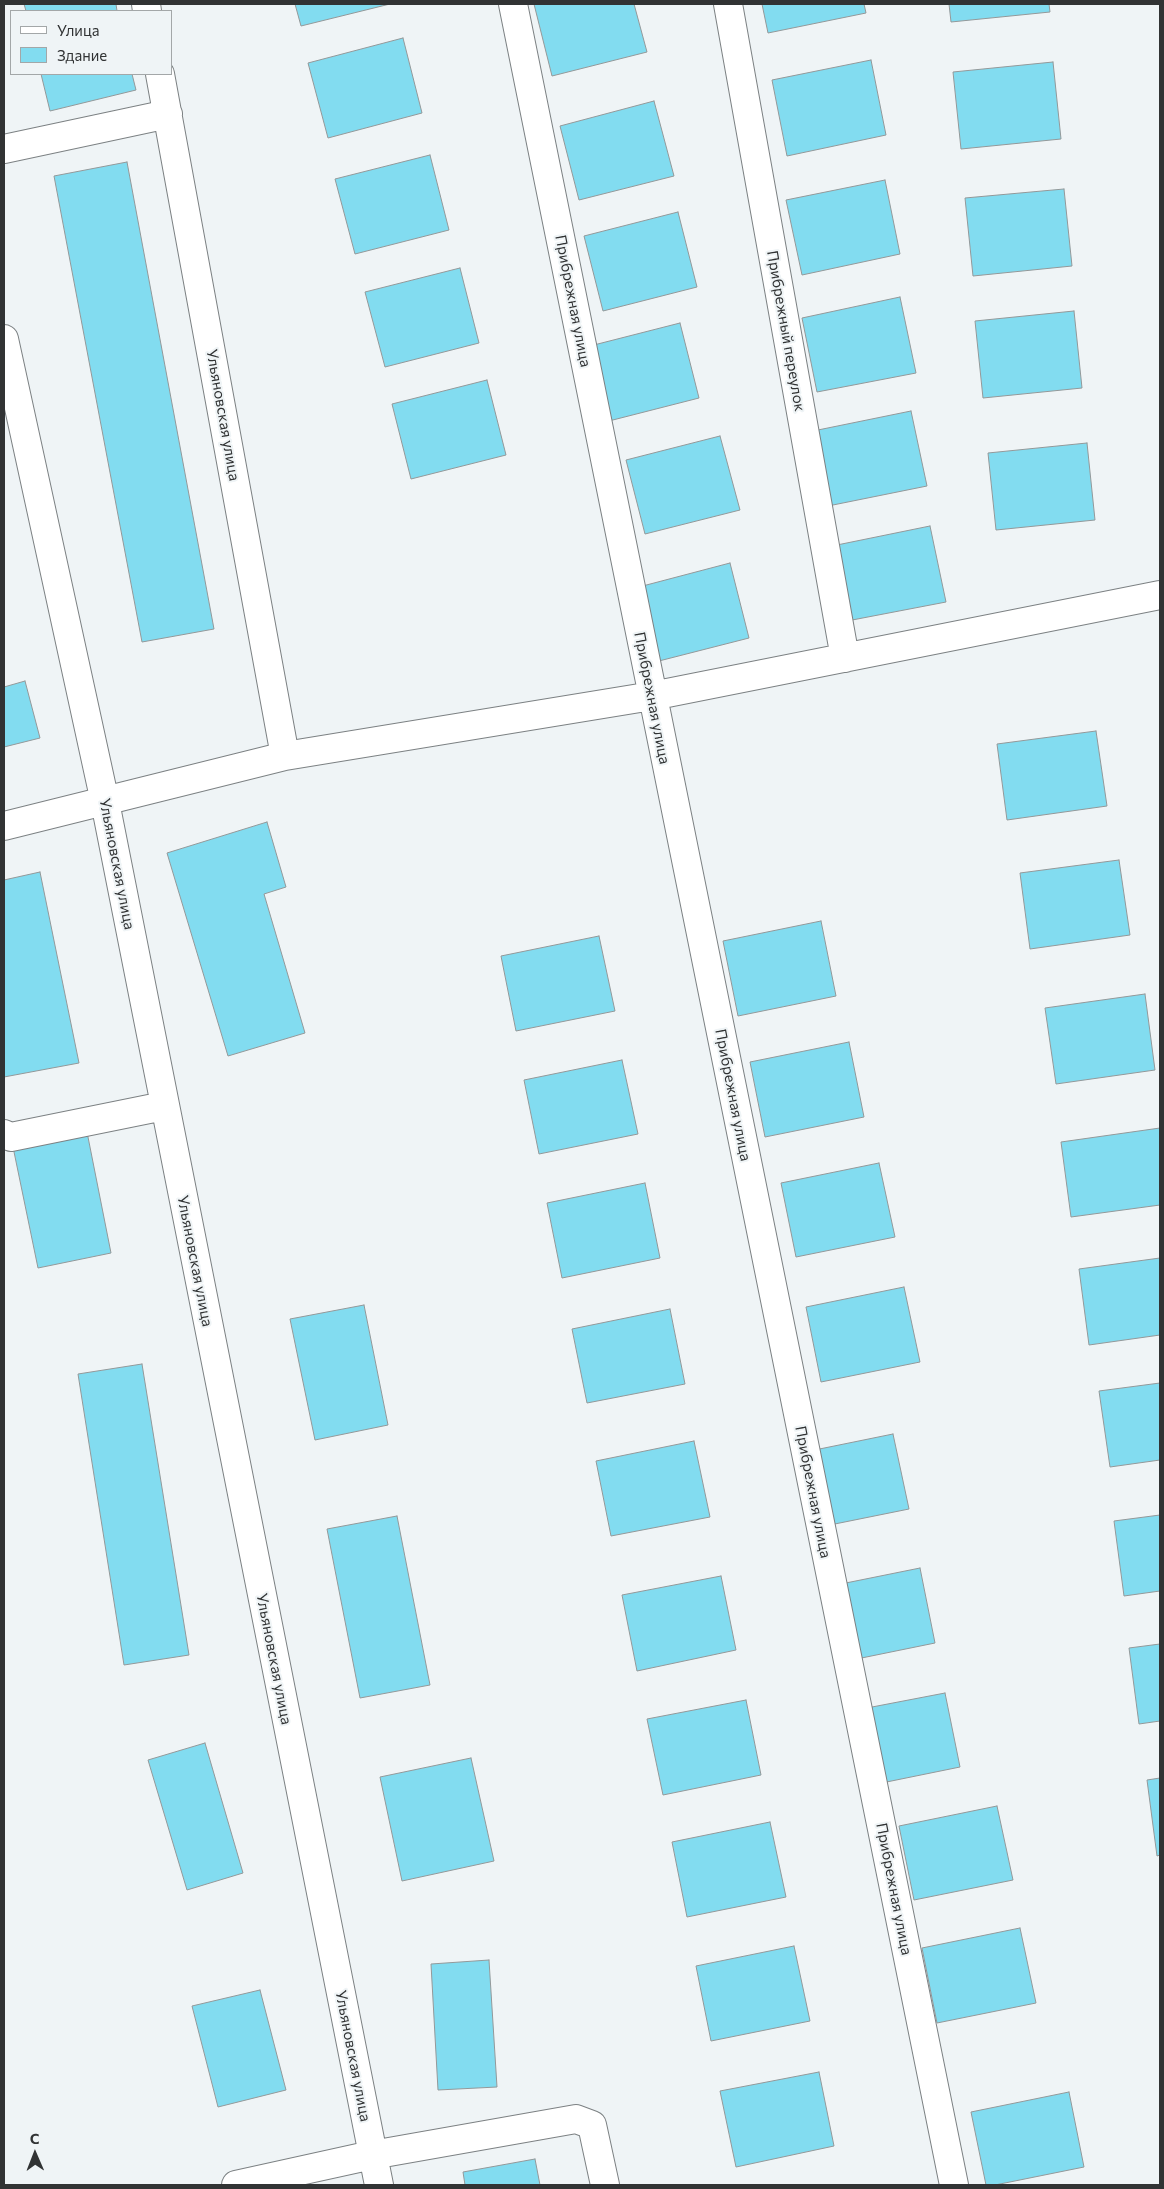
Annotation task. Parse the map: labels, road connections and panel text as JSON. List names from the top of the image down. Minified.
{"streets":{"street":["Прибрежная улица","Прибрежный переулок","Ульяновская улица"]},"legend":["Улица","Здание"],"north":"top"}
